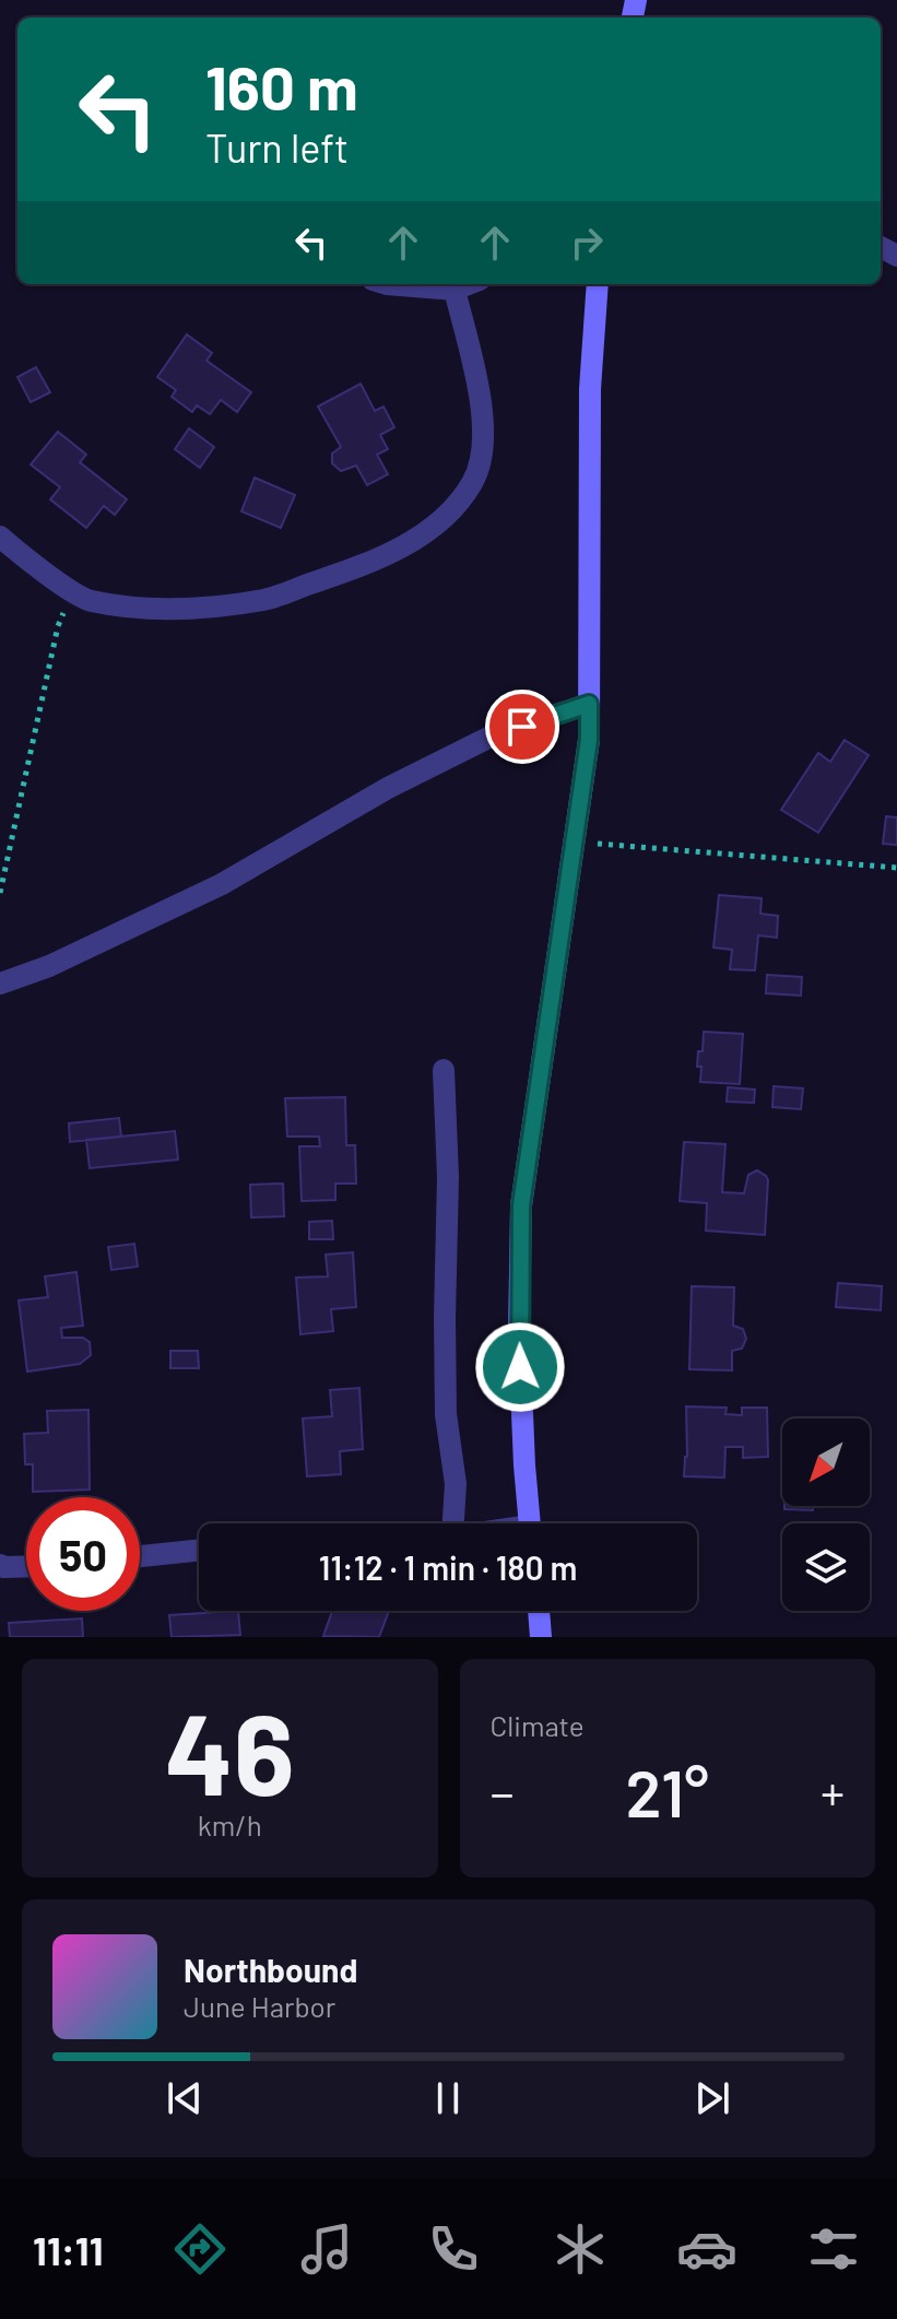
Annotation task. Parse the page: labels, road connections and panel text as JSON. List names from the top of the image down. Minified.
{"north":"bottom left","page":{"turn":["160 m","Turn left"],"limit":"50","trip":"11:12 · 1 min · 180 m","tile":[["46","km/h"],"Climate"],"heat":["−","21°","+"],"song":["Northbound","June Harbor"],"tabs":"11:11"}}
